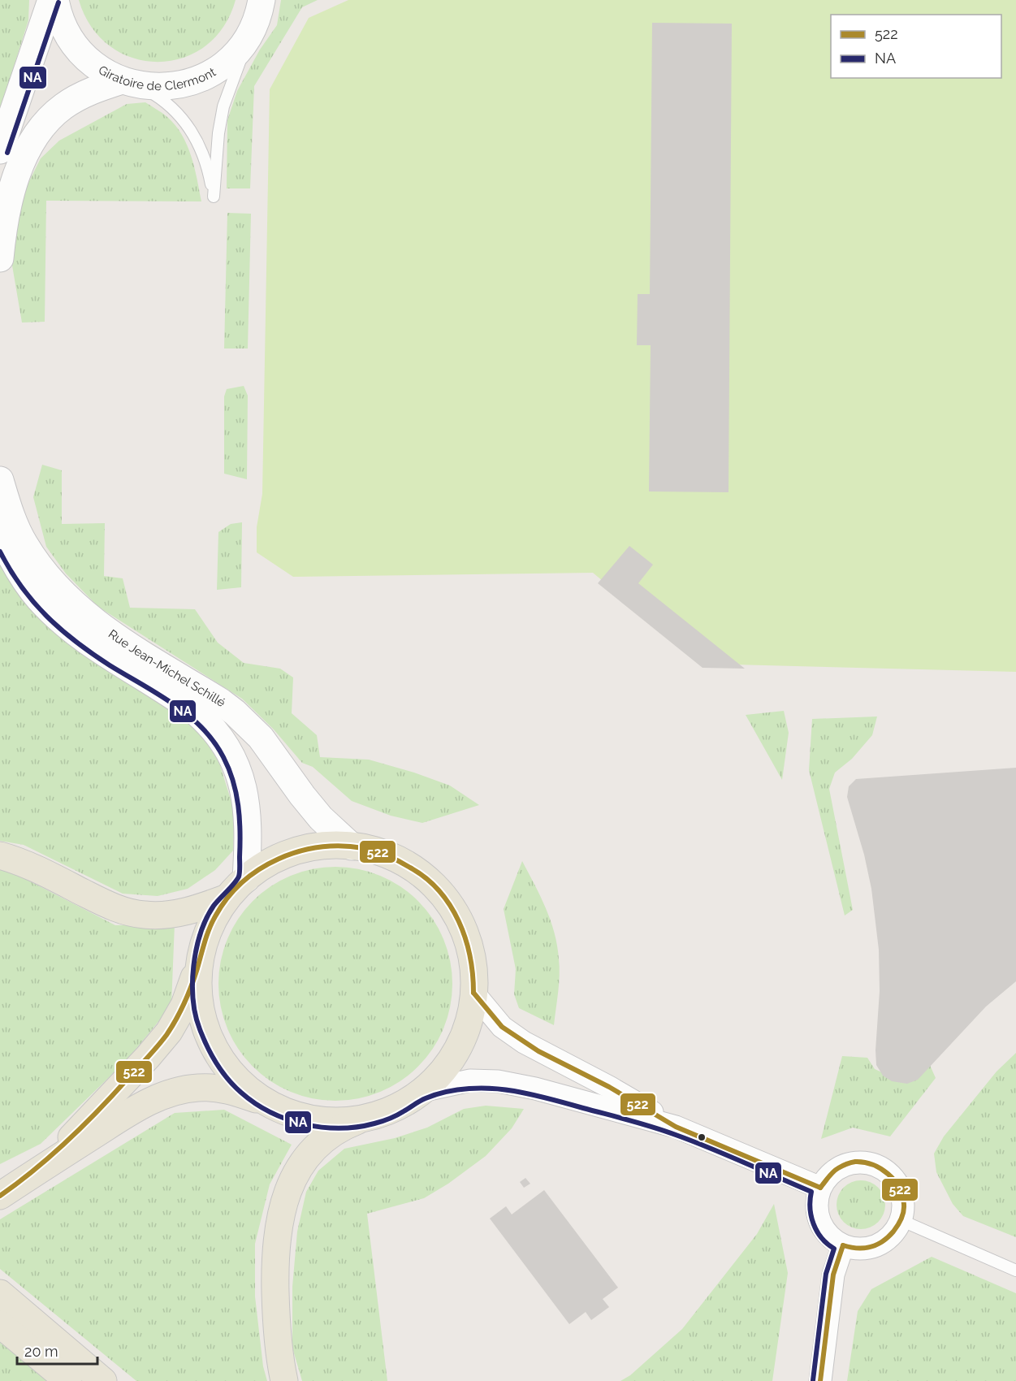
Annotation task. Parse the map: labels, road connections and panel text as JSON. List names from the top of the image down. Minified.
{"streets":{"main road":["Giratoire de Clermont","Rue Jean-Michel Schillé"]},"lines":["transit line NA","transit line 522"],"legend":["522","NA"],"scale_bar":"20 m"}
